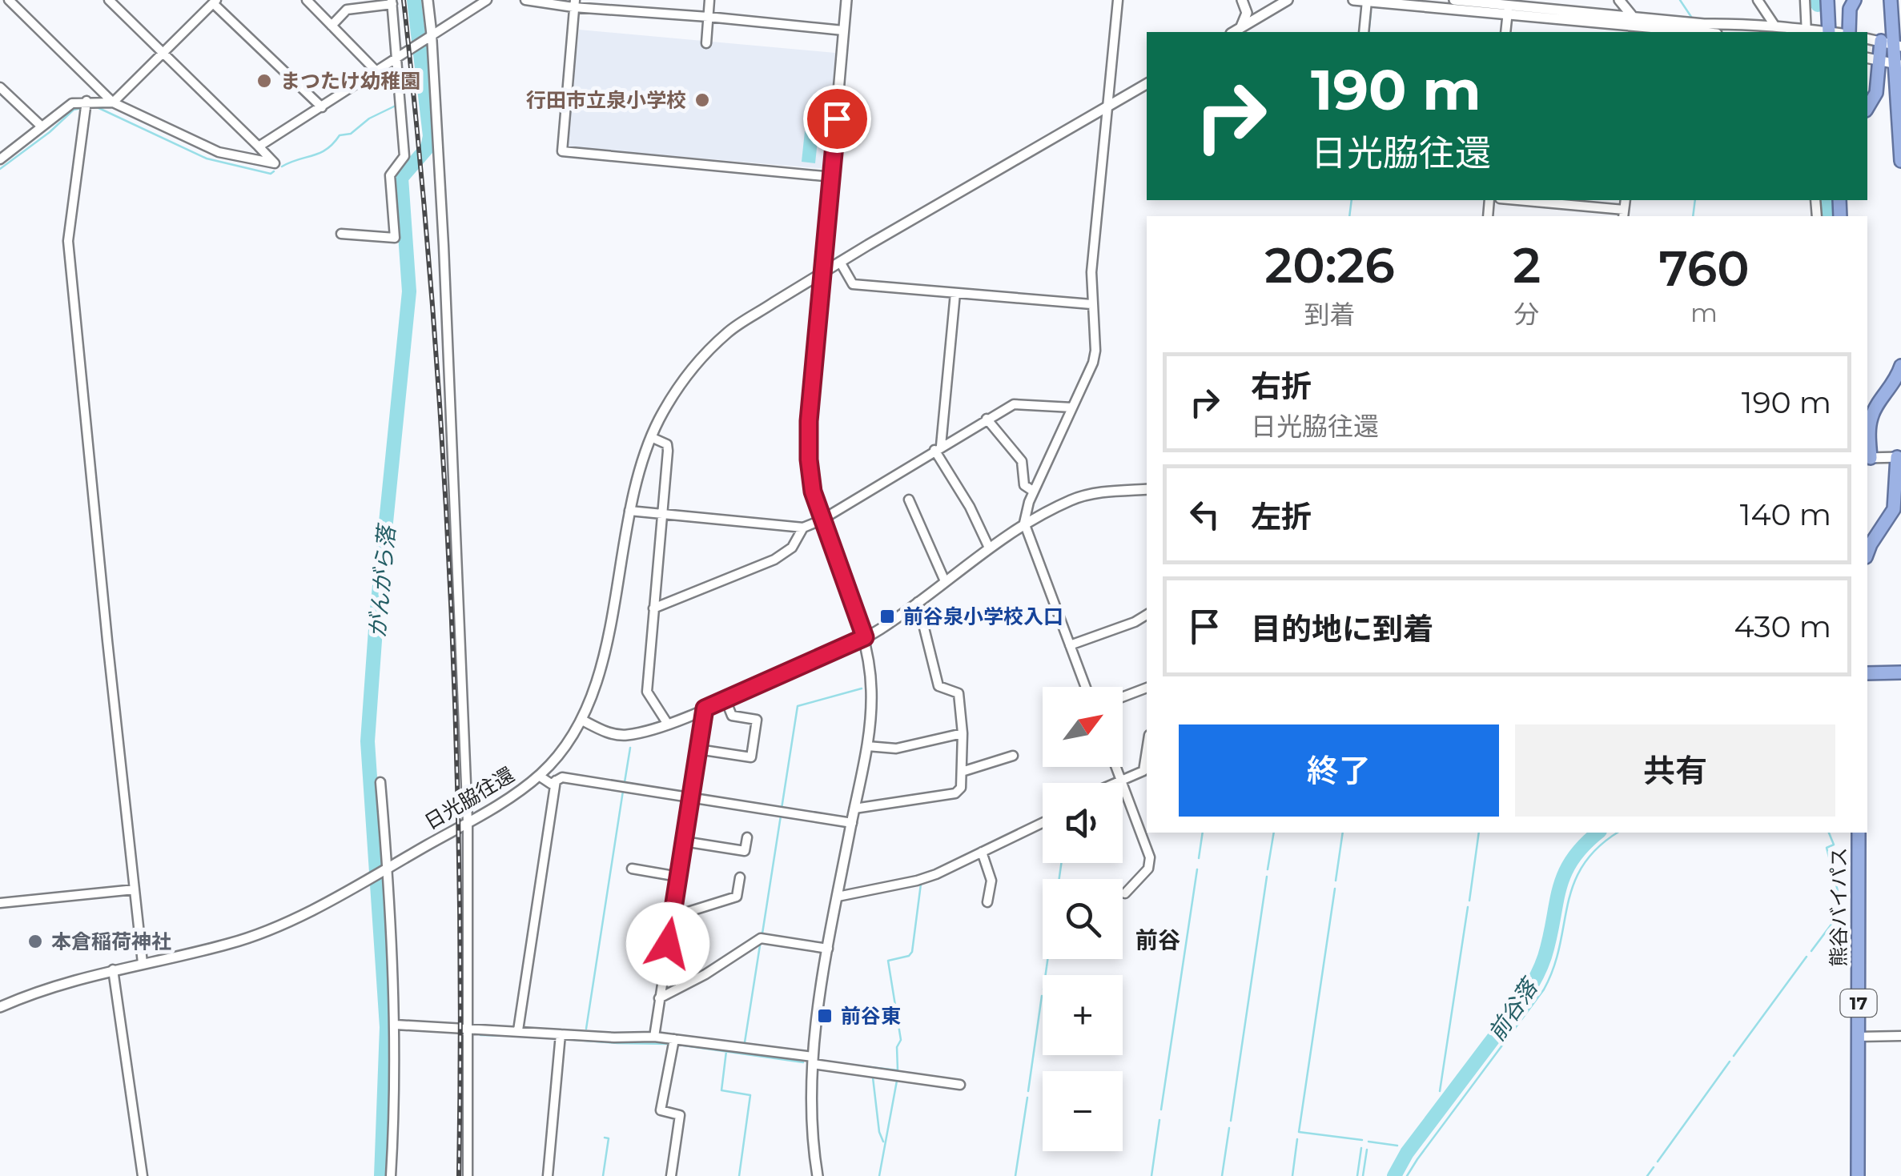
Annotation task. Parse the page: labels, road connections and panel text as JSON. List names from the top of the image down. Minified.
{"streets":{"highway":["熊谷バイパス","17"],"street":["日光脇往還"]},"districts":["前谷"],"water":["がんがら落","前谷落"],"places":{"other":["まつたけ幼稚園","行田市立泉小学校","本倉稲荷神社"],"transit":["前谷泉小学校入口","前谷東"]},"north":"top right","page":{"turn":["190 m","日光脇往還"],"eta":["20:26","到着","2","分","760","m"],"list":[{"name":"右折","note":"日光脇往還","value":"190 m"},{"name":"左折","value":"140 m"},{"name":"目的地に到着","value":"430 m"}],"map_buttons":["+","−"],"buttons":["終了","共有"]}}
